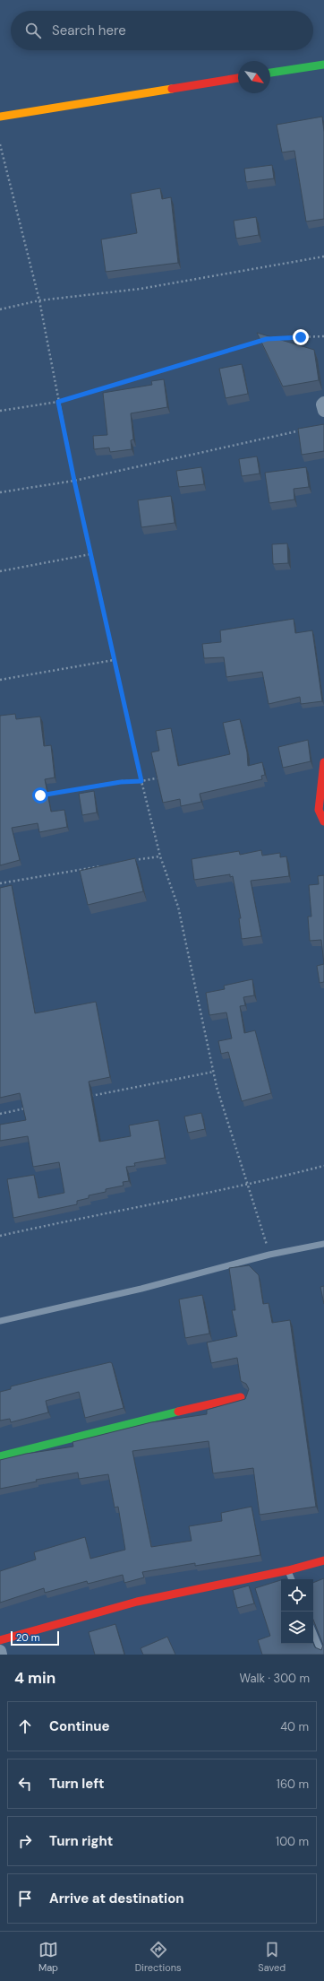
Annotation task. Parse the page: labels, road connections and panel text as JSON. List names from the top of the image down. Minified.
{"scale_bar":"20 m","north":"bottom right","page":{"search":"Search here","scale":"20 m","heading":["4 min","Walk · 300 m"],"list":[["Continue","40 m"],["Turn left","160 m"],["Turn right","100 m"],"Arrive at destination"],"nav":["Map","Directions","Saved"]}}
